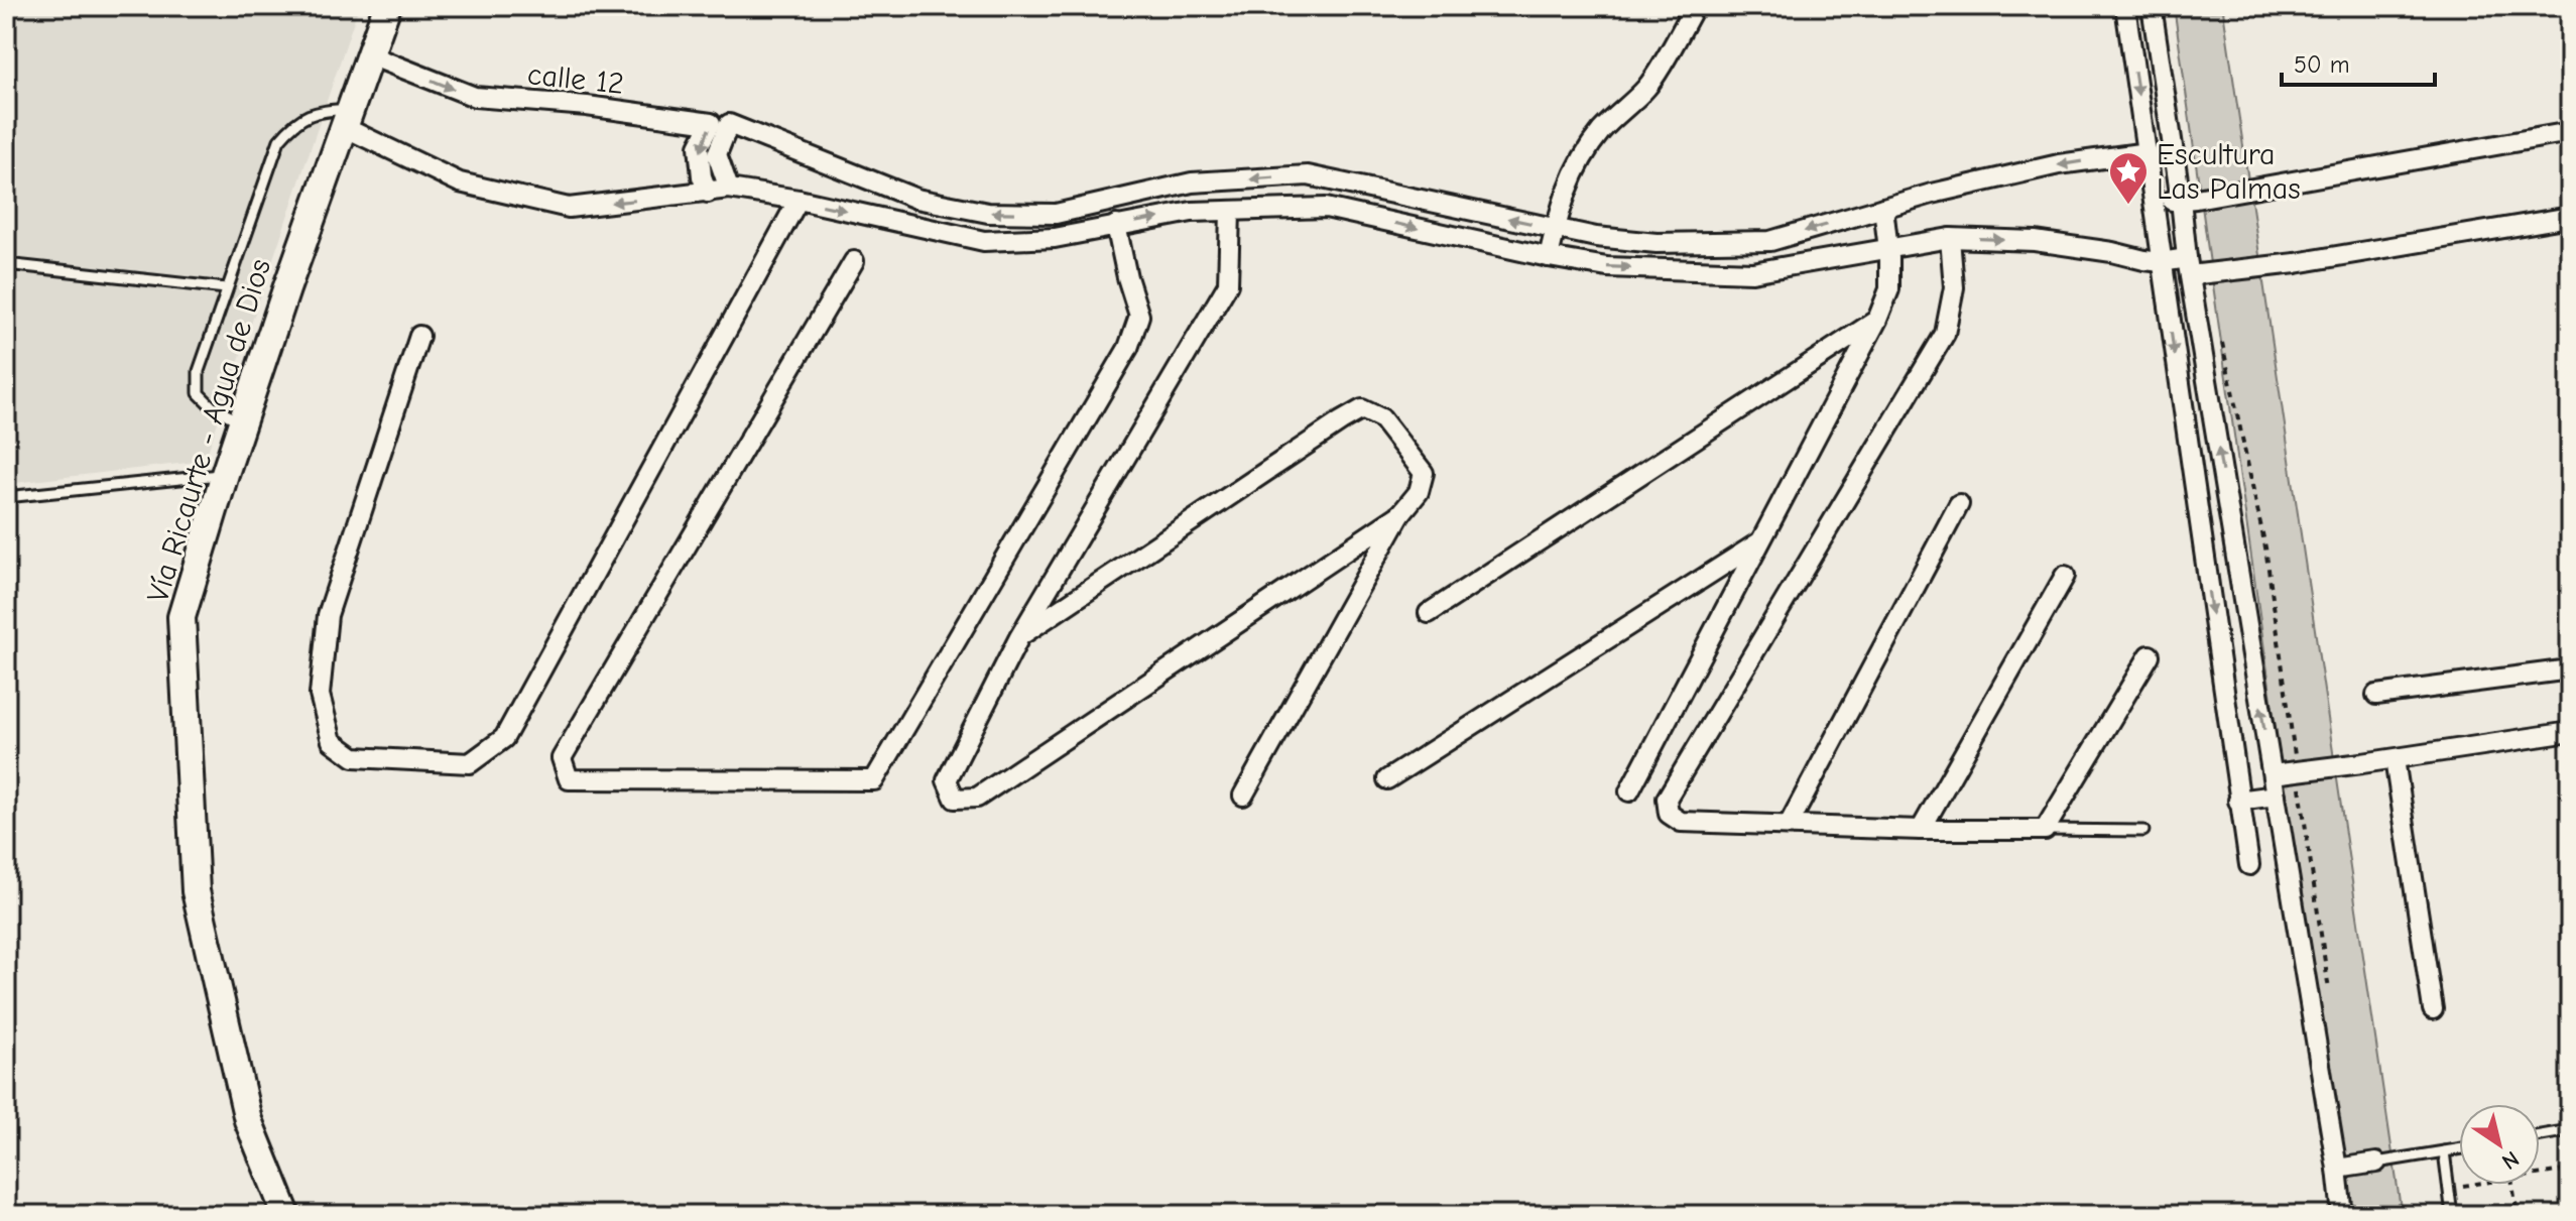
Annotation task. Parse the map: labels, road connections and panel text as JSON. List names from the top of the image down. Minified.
{"streets":{"street":["calle 12","Vía Ricaurte - Agua de Dios"]},"crossings":[["calle 12","Vía Ricaurte - Agua de Dios"]],"places":{"place":["Escultura Las Palmas"]},"scale_bar":"50 m","north":"bottom right"}
